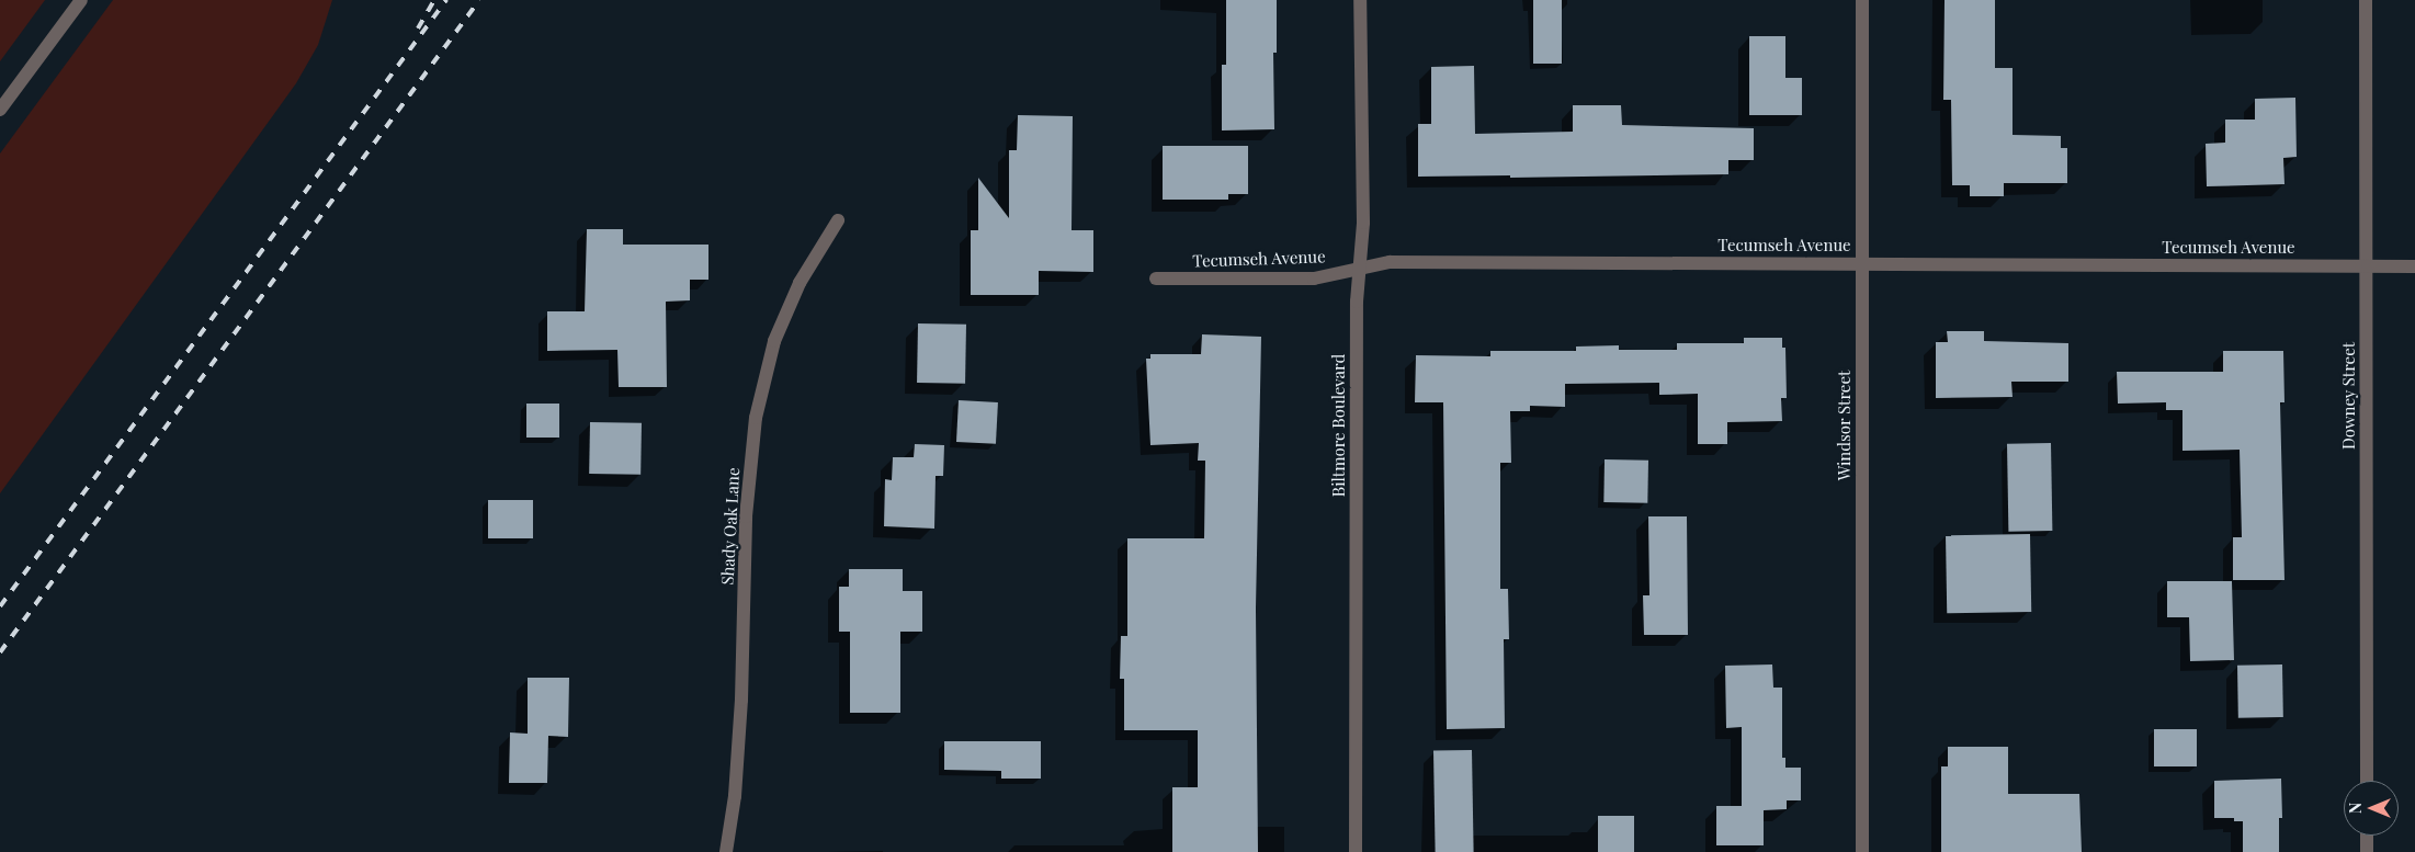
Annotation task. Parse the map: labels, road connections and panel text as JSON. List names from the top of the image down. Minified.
{"streets":{"street":["Tecumseh Avenue","Downey Street","Biltmore Boulevard","Windsor Street","Shady Oak Lane"]},"crossings":[["Tecumseh Avenue","Downey Street"],["Tecumseh Avenue","Biltmore Boulevard"],["Tecumseh Avenue","Windsor Street"]],"north":"left"}
